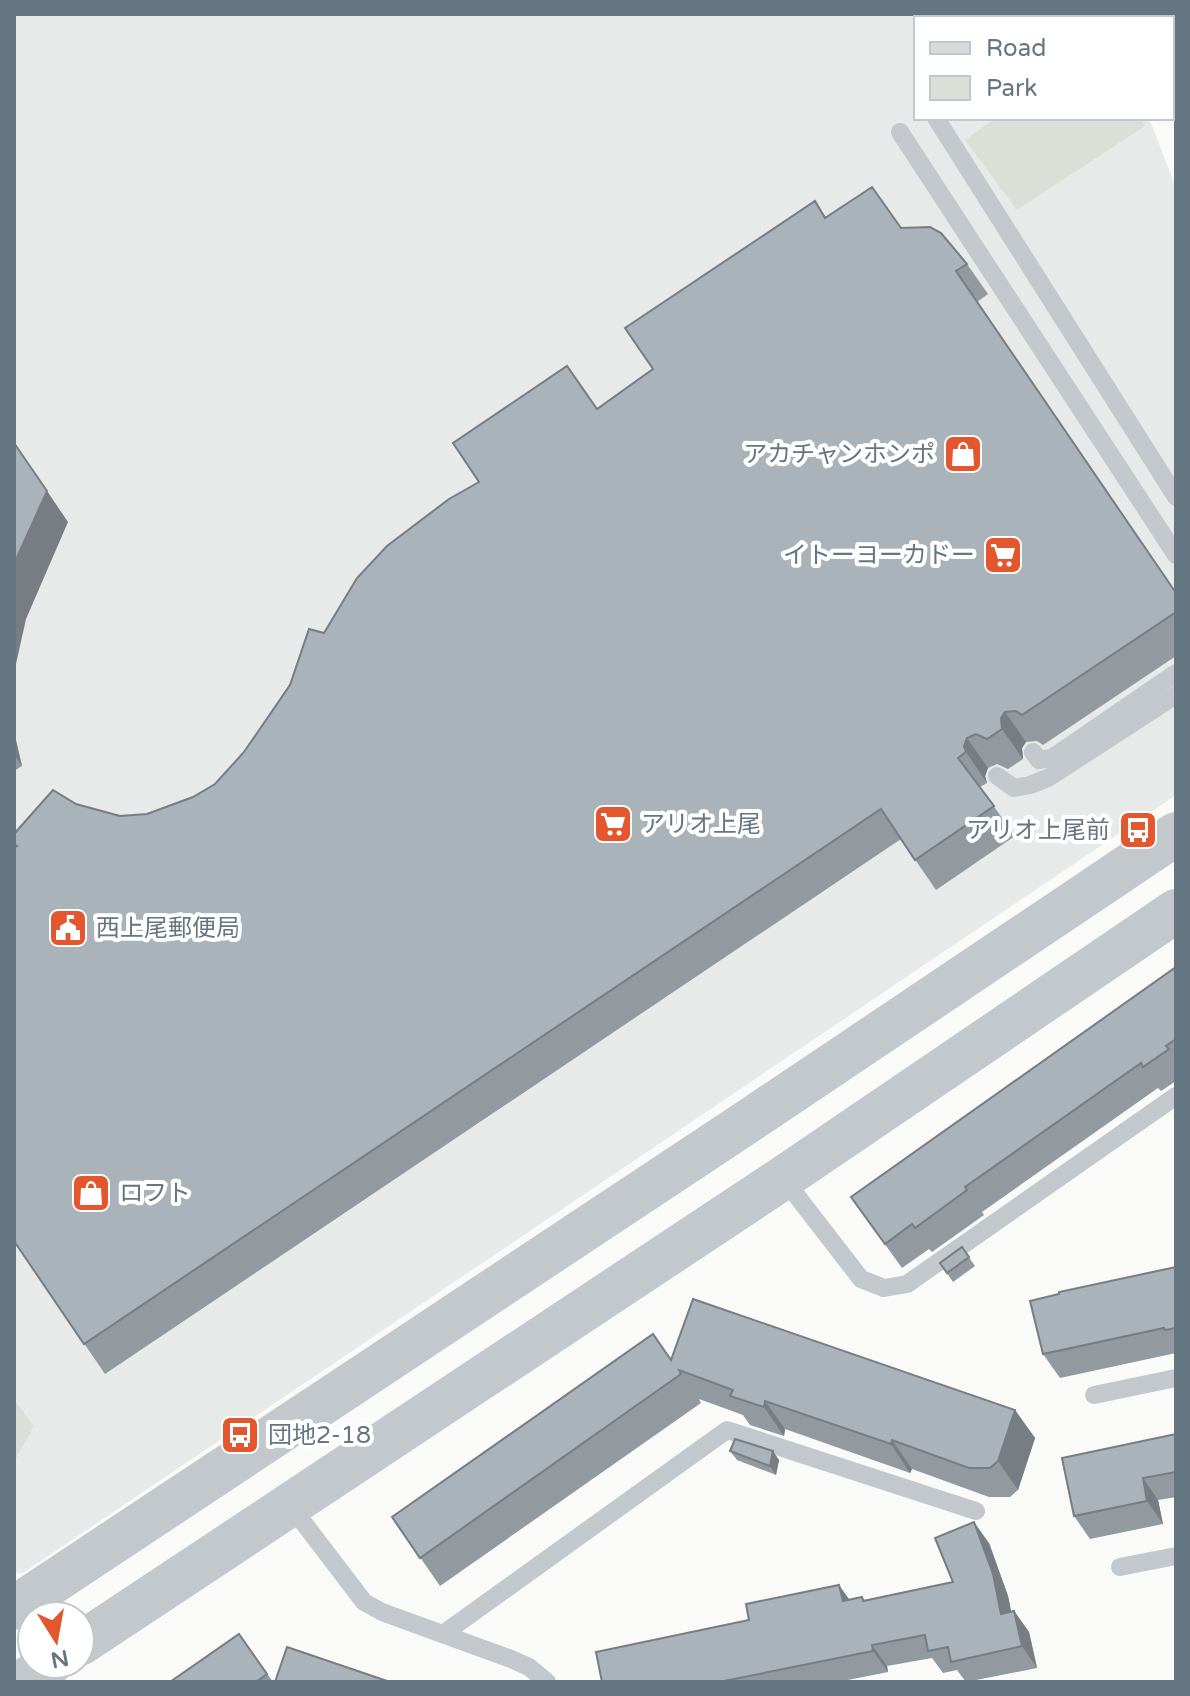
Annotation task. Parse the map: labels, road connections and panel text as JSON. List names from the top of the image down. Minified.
{"places":{"shop":["アカチャンホンポ","ロフト"],"supermarket":["イトーヨーカドー","アリオ上尾"],"bus stop":["アリオ上尾前","団地2-18"],"public building":["西上尾郵便局"]},"legend":["Road","Park"],"north":"bottom"}
